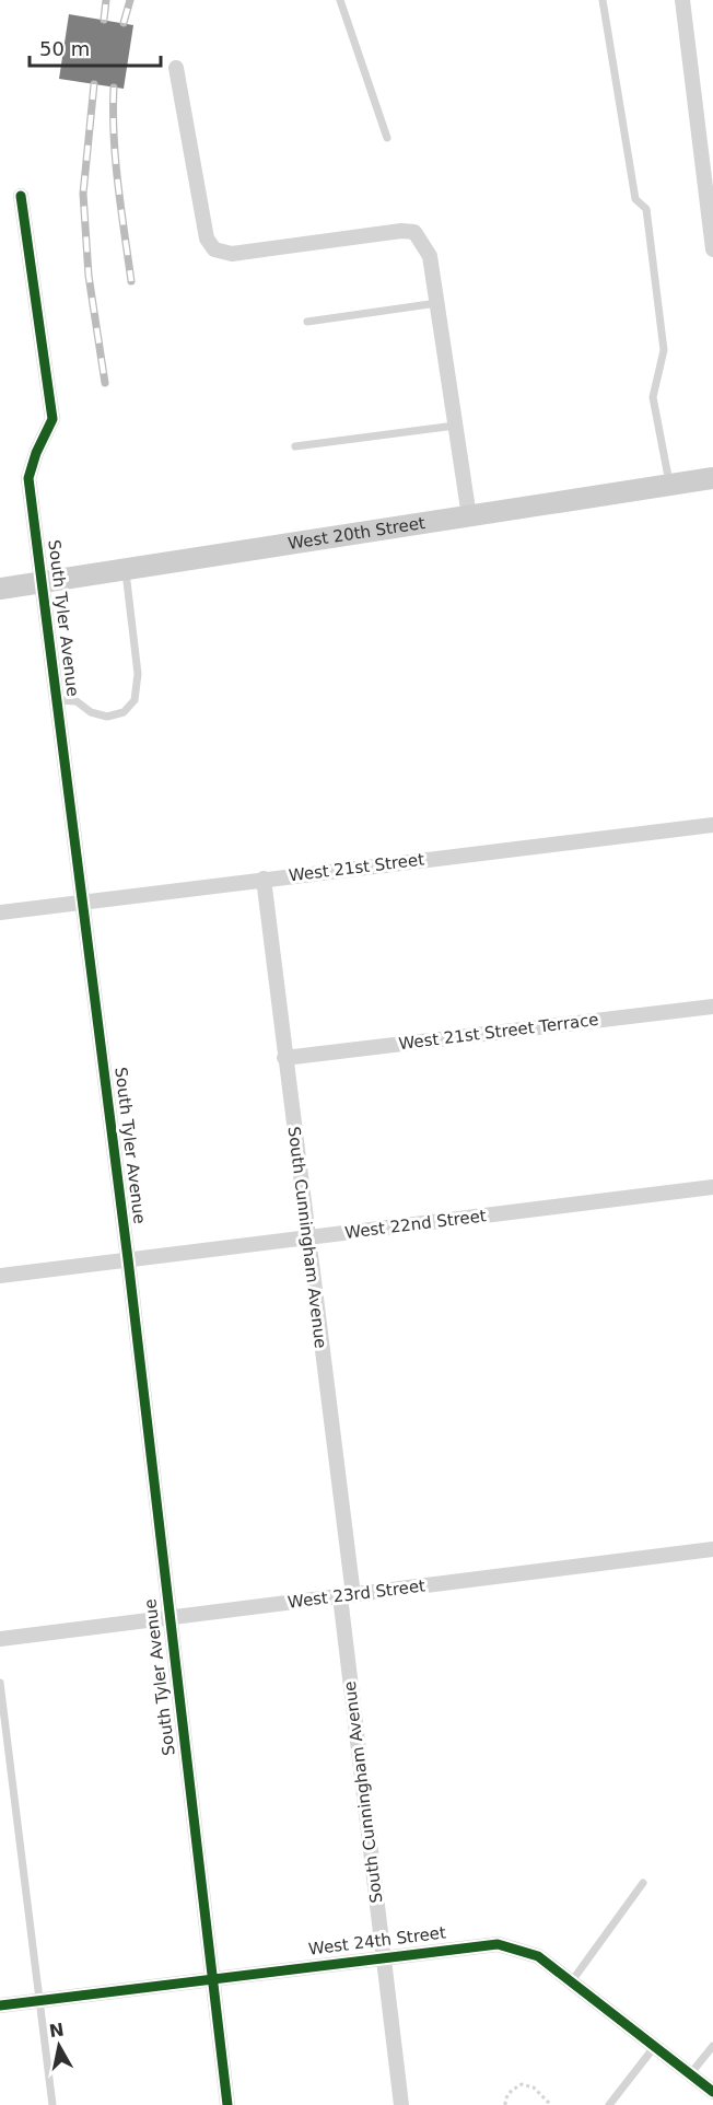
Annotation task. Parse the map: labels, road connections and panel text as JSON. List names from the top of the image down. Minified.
{"streets":{"main road":["West 20th Street"],"street":["South Tyler Avenue","West 21st Street","West 21st Street Terrace","West 22nd Street","South Cunningham Avenue","West 23rd Street","West 24th Street"]},"crossings":[["West 20th Street","South Tyler Avenue"],["South Tyler Avenue","West 21st Street"],["South Tyler Avenue","West 22nd Street"],["South Tyler Avenue","West 23rd Street"],["South Tyler Avenue","West 24th Street"],["West 21st Street","South Cunningham Avenue"],["West 21st Street Terrace","South Cunningham Avenue"],["West 22nd Street","South Cunningham Avenue"],["South Cunningham Avenue","West 23rd Street"],["South Cunningham Avenue","West 24th Street"]],"scale_bar":"50 m","north":"top"}
